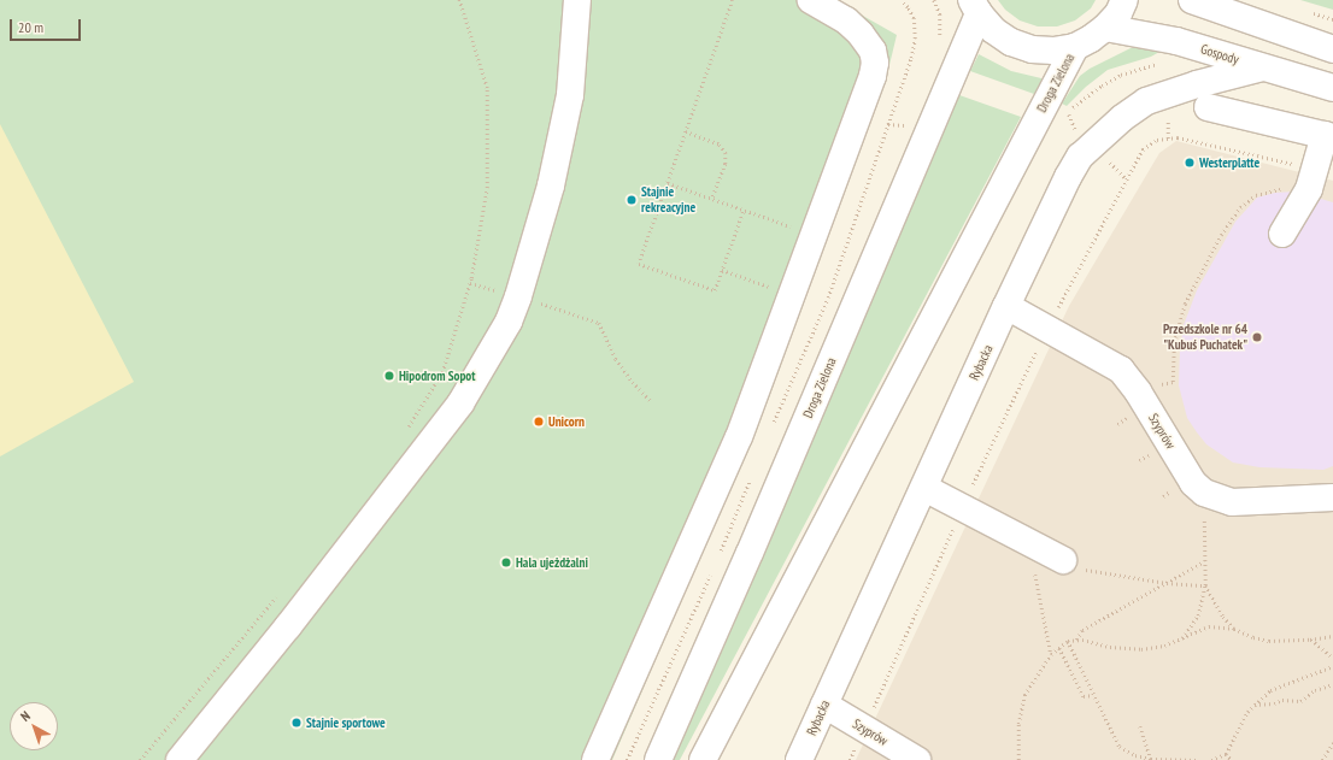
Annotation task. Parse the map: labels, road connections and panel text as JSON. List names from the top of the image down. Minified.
{"streets":{"street":["Gospody","Droga Zielona","Rybacka","Szyprów"]},"crossings":[["Gospody","Rybacka"],["Rybacka","Szyprów"]],"places":["Westerplatte","Stajnie rekreacyjne","Przedszkole nr 64 \"Kubuś Puchatek\"","Hipodrom Sopot","Unicorn","Hala ujeżdżalni","Stajnie sportowe"],"scale_bar":"20 m","north":"top left"}
